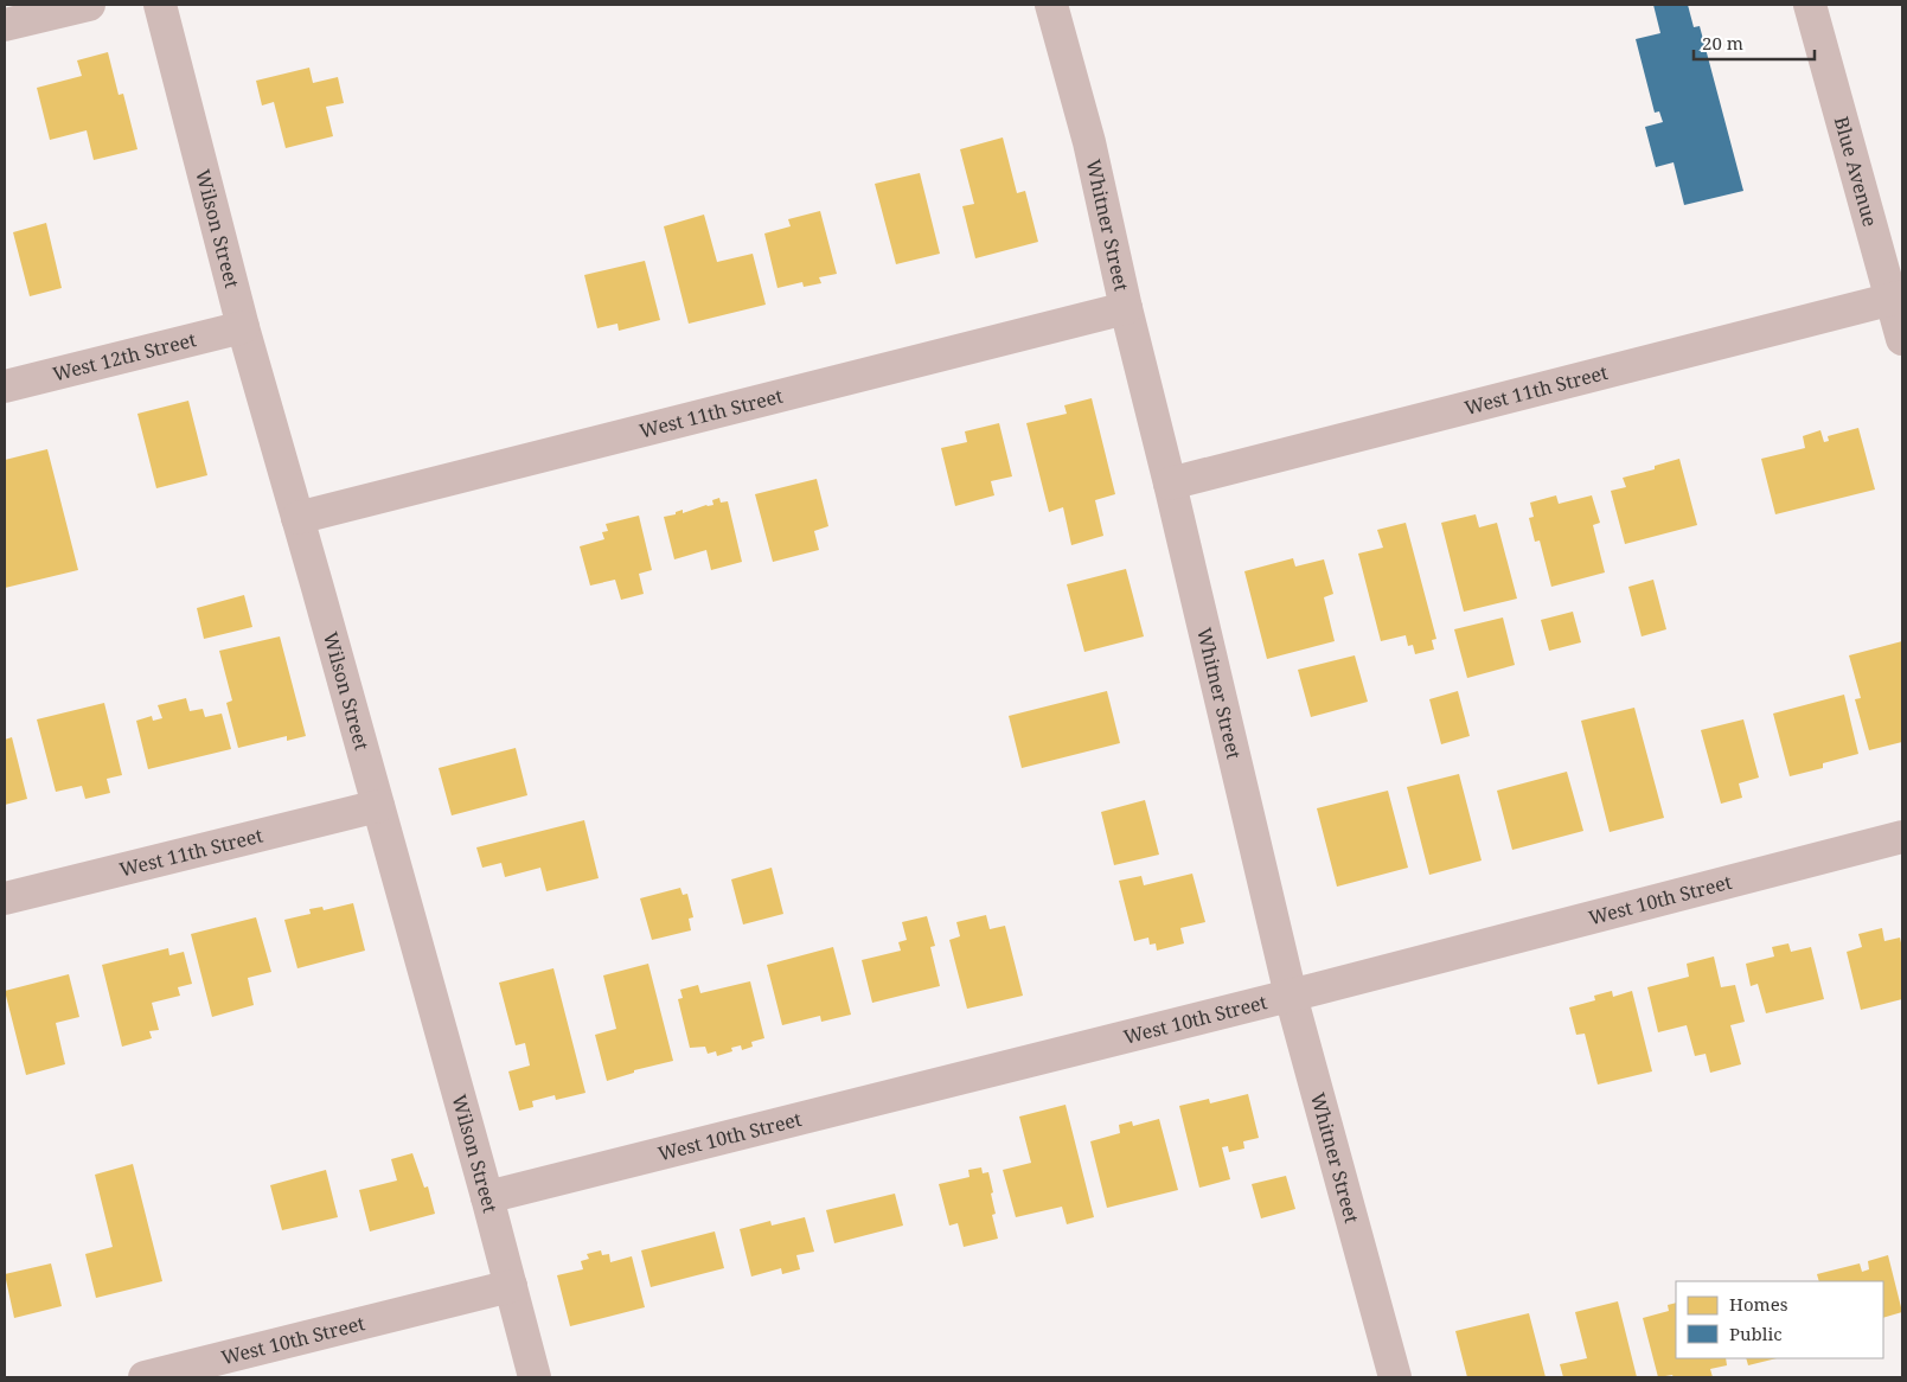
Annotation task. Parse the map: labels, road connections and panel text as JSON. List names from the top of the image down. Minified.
{"streets":{"street":["Blue Avenue","Whitner Street","Wilson Street","West 12th Street","West 11th Street","West 10th Street"]},"crossings":[["Blue Avenue","West 11th Street"],["Whitner Street","West 11th Street"],["Whitner Street","West 10th Street"],["Wilson Street","West 12th Street"],["Wilson Street","West 11th Street"],["Wilson Street","West 10th Street"]],"legend":["Homes","Public"],"scale_bar":"20 m"}
